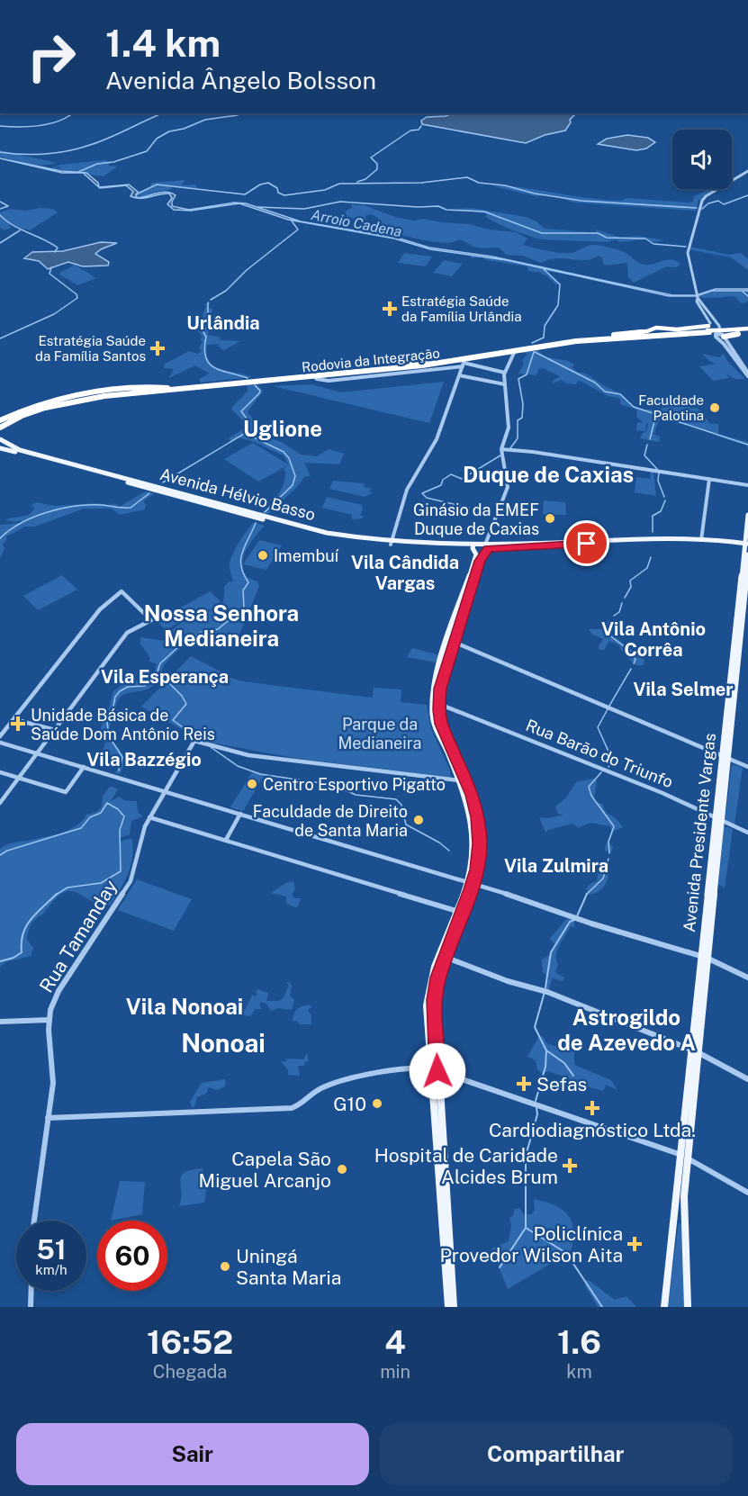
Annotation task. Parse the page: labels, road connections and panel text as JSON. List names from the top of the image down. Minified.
{"streets":{"highway":["Rodovia da Integração"],"main road":["Avenida Hélvio Basso","Avenida Presidente Vargas"],"street":["Rua Barão do Triunfo","Rua Tamanday"]},"crossings":[["Rua Barão do Triunfo","Avenida Presidente Vargas"]],"districts":["Urlândia","Uglione","Duque de Caxias","Vila Cândida Vargas","Nossa Senhora Medianeira","Vila Antônio Corrêa","Vila Esperança","Vila Selmer","Vila Bazzégio","Vila Zulmira","Vila Nonoai","Astrogildo de Azevedo A","Nonoai"],"water":["Arroio Cadena"],"parks":["Parque da Medianeira"],"places":{"health":["Estratégia Saúde da Família Urlândia","Estratégia Saúde da Família Santos","Unidade Básica de Saúde Dom Antônio Reis","Sefas","Cardiodiagnóstico Ltda.","Hospital de Caridade Alcides Brum","Policlínica Provedor Wilson Aita"],"other":["Faculdade Palotina","Ginásio da EMEF Duque de Caxias","Imembuí","Centro Esportivo Pigatto","Faculdade de Direito de Santa Maria","G10","Capela São Miguel Arcanjo","Uningá Santa Maria"]},"page":{"turn":["1.4 km","Avenida Ângelo Bolsson"],"speed":"51 km/h","limit":"60","eta":["16:52","Chegada","4","min","1.6","km"],"buttons":["Sair","Compartilhar"]}}
